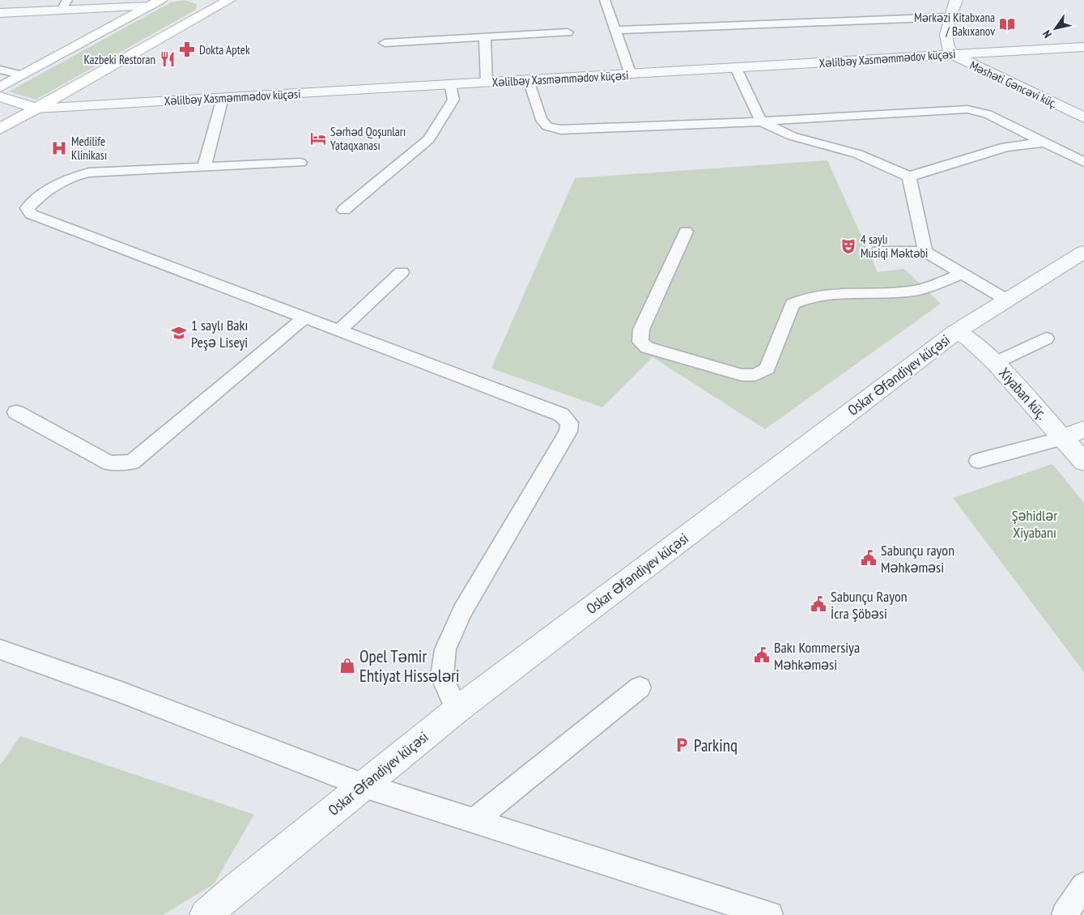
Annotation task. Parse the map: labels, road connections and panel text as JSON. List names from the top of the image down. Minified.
{"streets":{"street":["Xəlilbəy Xasməmmədov küçəsi","Məshəti Gəncəvi küç.","Oskar Əfəndiyev küçəsi","Xiyaban küç."]},"crossings":[["Xəlilbəy Xasməmmədov küçəsi","Məshəti Gəncəvi küç."],["Oskar Əfəndiyev küçəsi","Xiyaban küç."]],"parks":["Şəhidlər Xiyabanı"],"places":{"library":["Mərkəzi Kitabxana / Bakıxanov"],"pharmacy":["Dokta Aptek"],"restaurant":["Kazbeki Restoran"],"hotel":["Sərhəd Qoşunları Yataqxanası"],"hospital":["Medilife Klinikası"],"theatre":["4 saylı Musiqi Məktəbi"],"school or university":["1 saylı Bakı Peşə Liseyi"],"public building":["Sabunçu rayon Məhkəməsi","Sabunçu Rayon İcra Şöbəsi","Bakı Kommersiya Məhkəməsi"],"shop":["Opel Təmir Ehtiyat Hissələri"],"parking":["Parkinq"]},"north":"bottom left"}
